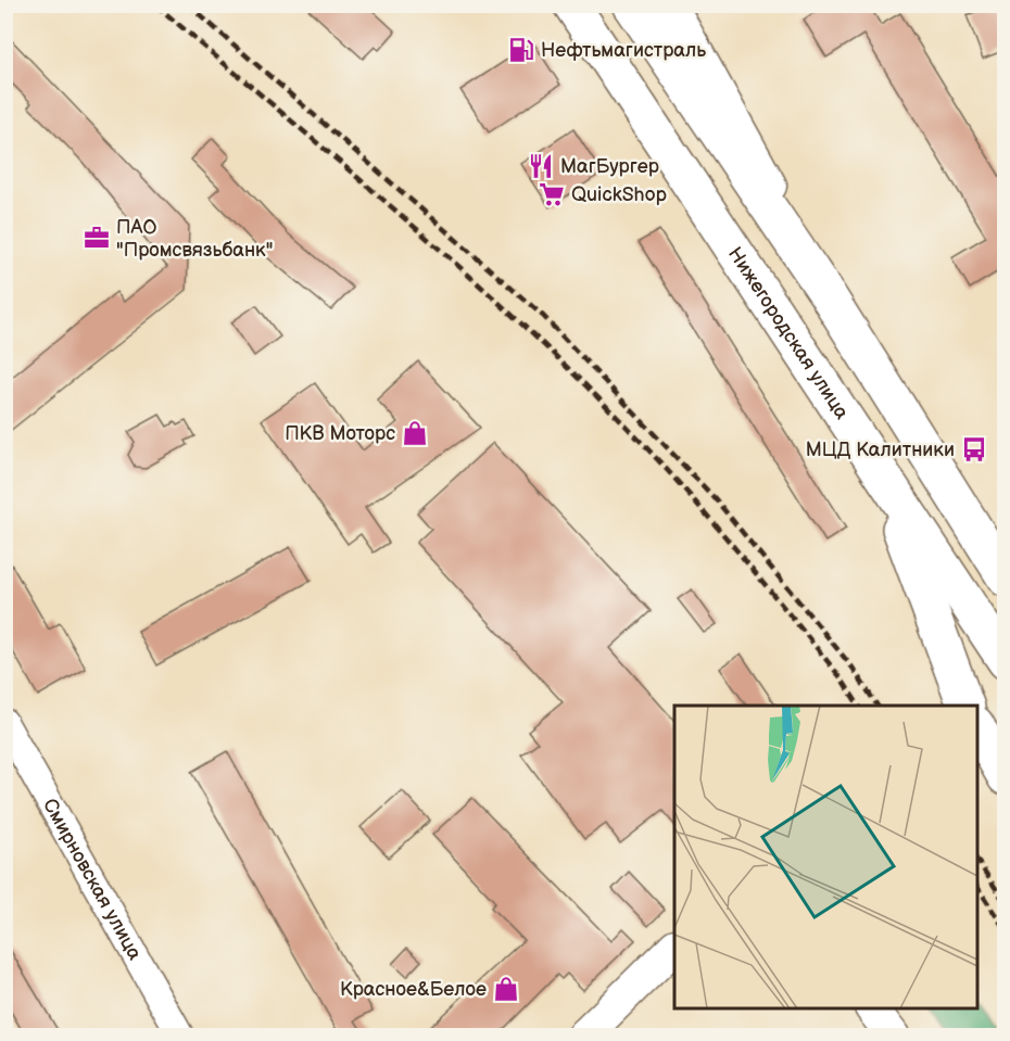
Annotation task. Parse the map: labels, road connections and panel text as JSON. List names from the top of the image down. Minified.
{"streets":{"main road":["Нижегородская улица"],"street":["Смирновская улица"]},"places":{"fuel station":["Нефтьмагистраль"],"restaurant":["МагБургер"],"supermarket":["QuickShop"],"office":["ПАО \"Промсвязьбанк\""],"shop":["ПКВ Моторс","Красное&Белое"],"bus stop":["МЦД Калитники"]}}
